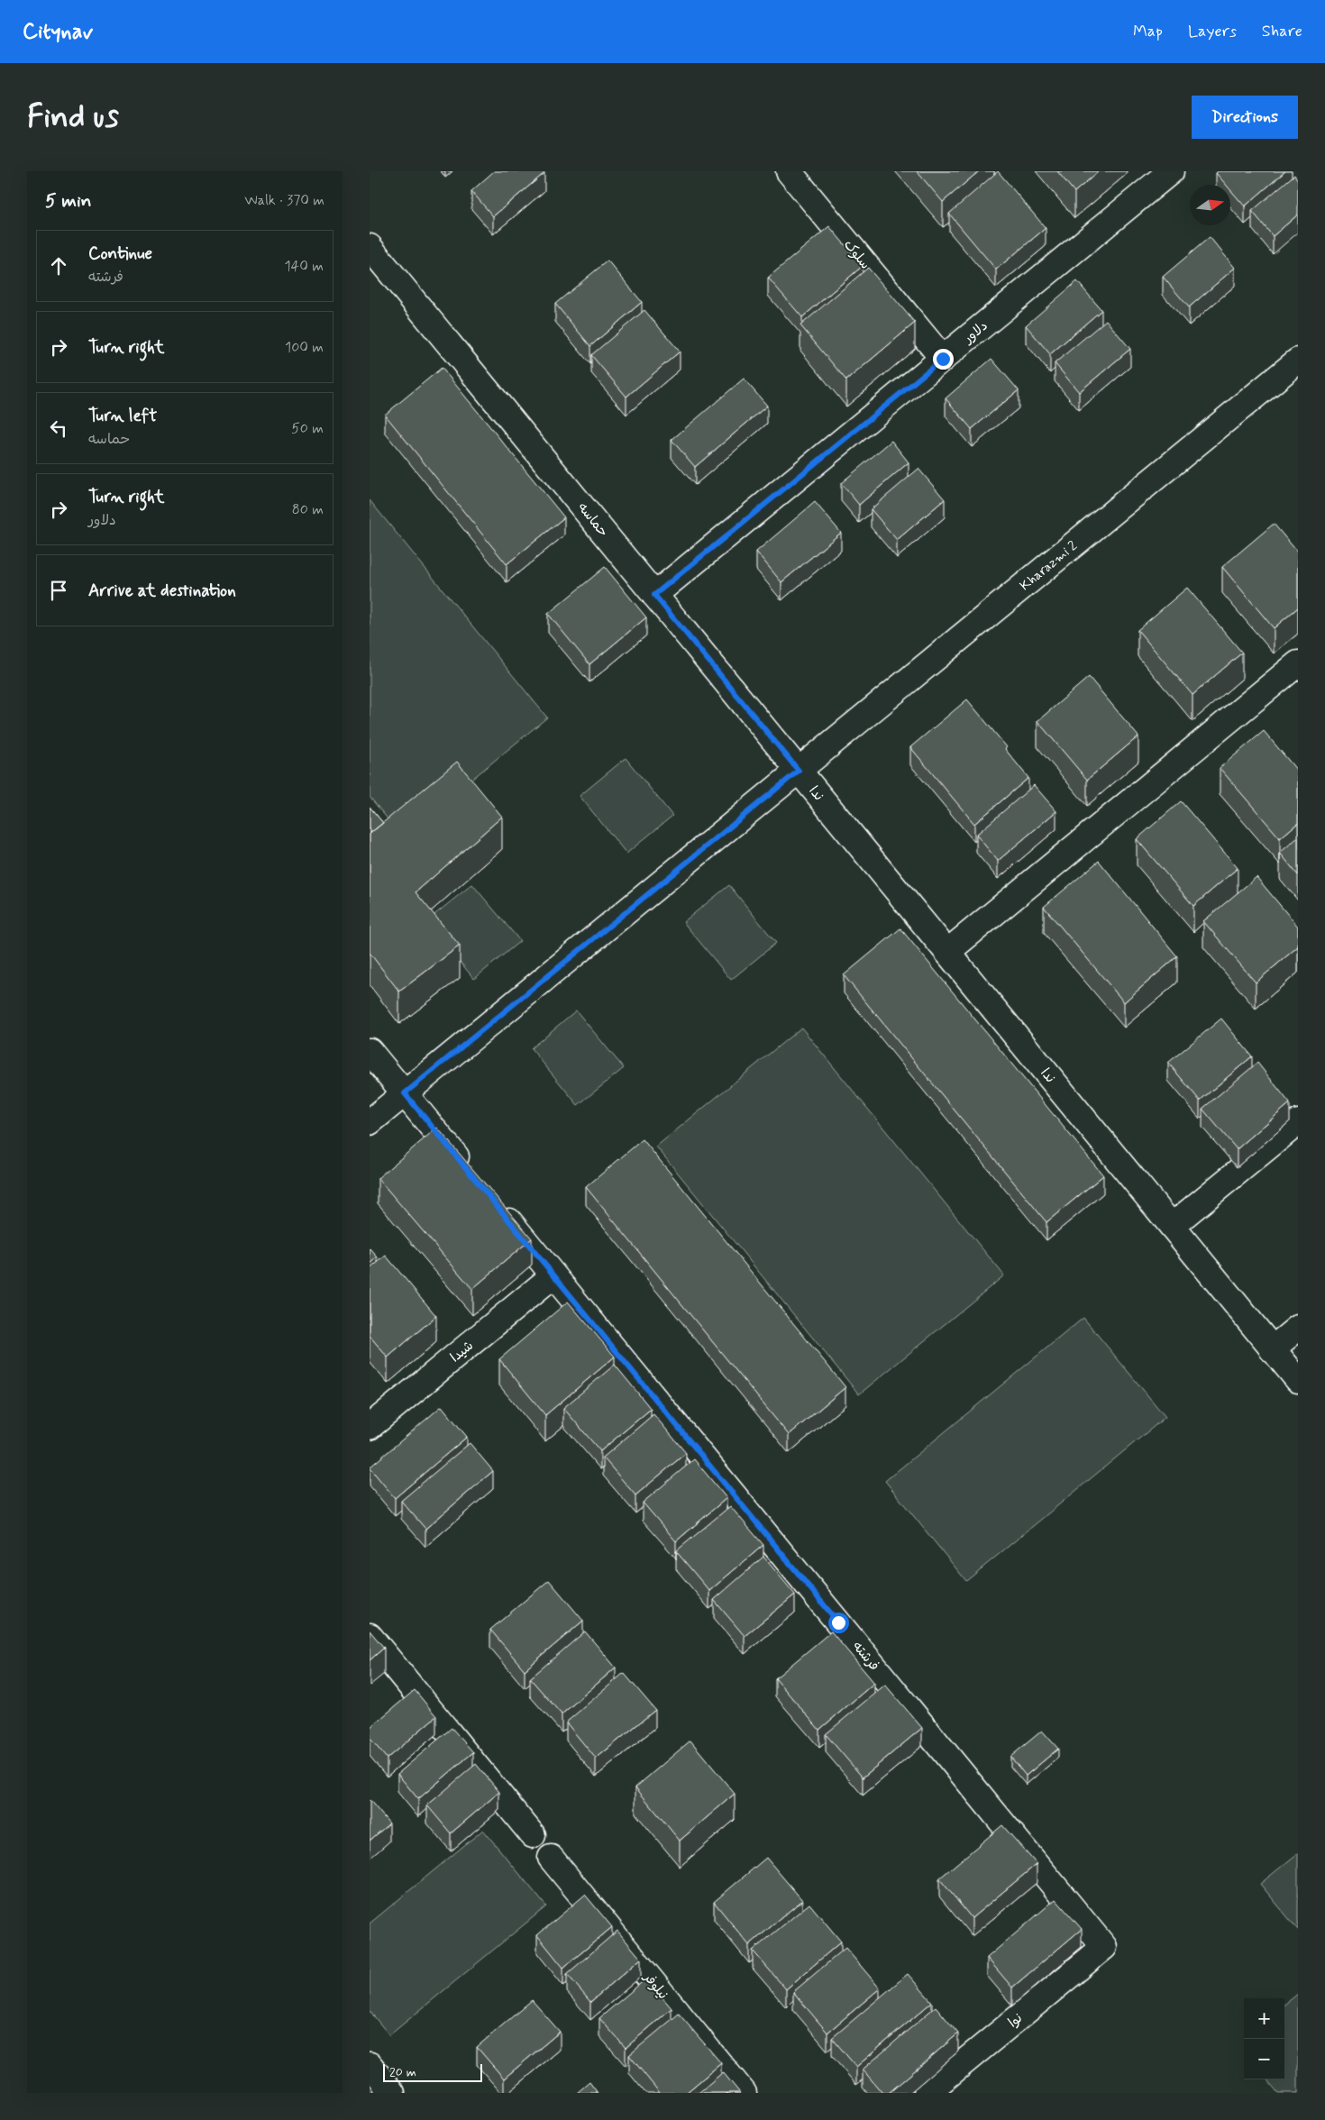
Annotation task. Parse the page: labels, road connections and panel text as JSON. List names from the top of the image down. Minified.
{"streets":{"street":["سلوک","دلاور","حماسه","Kharazmi 2","ندا","شیدا","فرشته","نیلوفر","نوا"]},"crossings":[["سلوک","دلاور"],["دلاور","حماسه"],["حماسه","Kharazmi 2"],["حماسه","ندا"],["Kharazmi 2","ندا"],["شیدا","فرشته"],["فرشته","نوا"]],"scale_bar":"20 m","north":"right","page":{"header":"Citynav","nav":["Map","Layers","Share"],"buttons":"Directions","title":"Find us","heading":["5 min","Walk · 370 m"],"list":[["Continue","فرشته","140 m"],["Turn right","100 m"],["Turn left","حماسه","50 m"],["Turn right","دلاور","80 m"],"Arrive at destination"],"map_buttons":["+","−"],"scale":"20 m"}}
